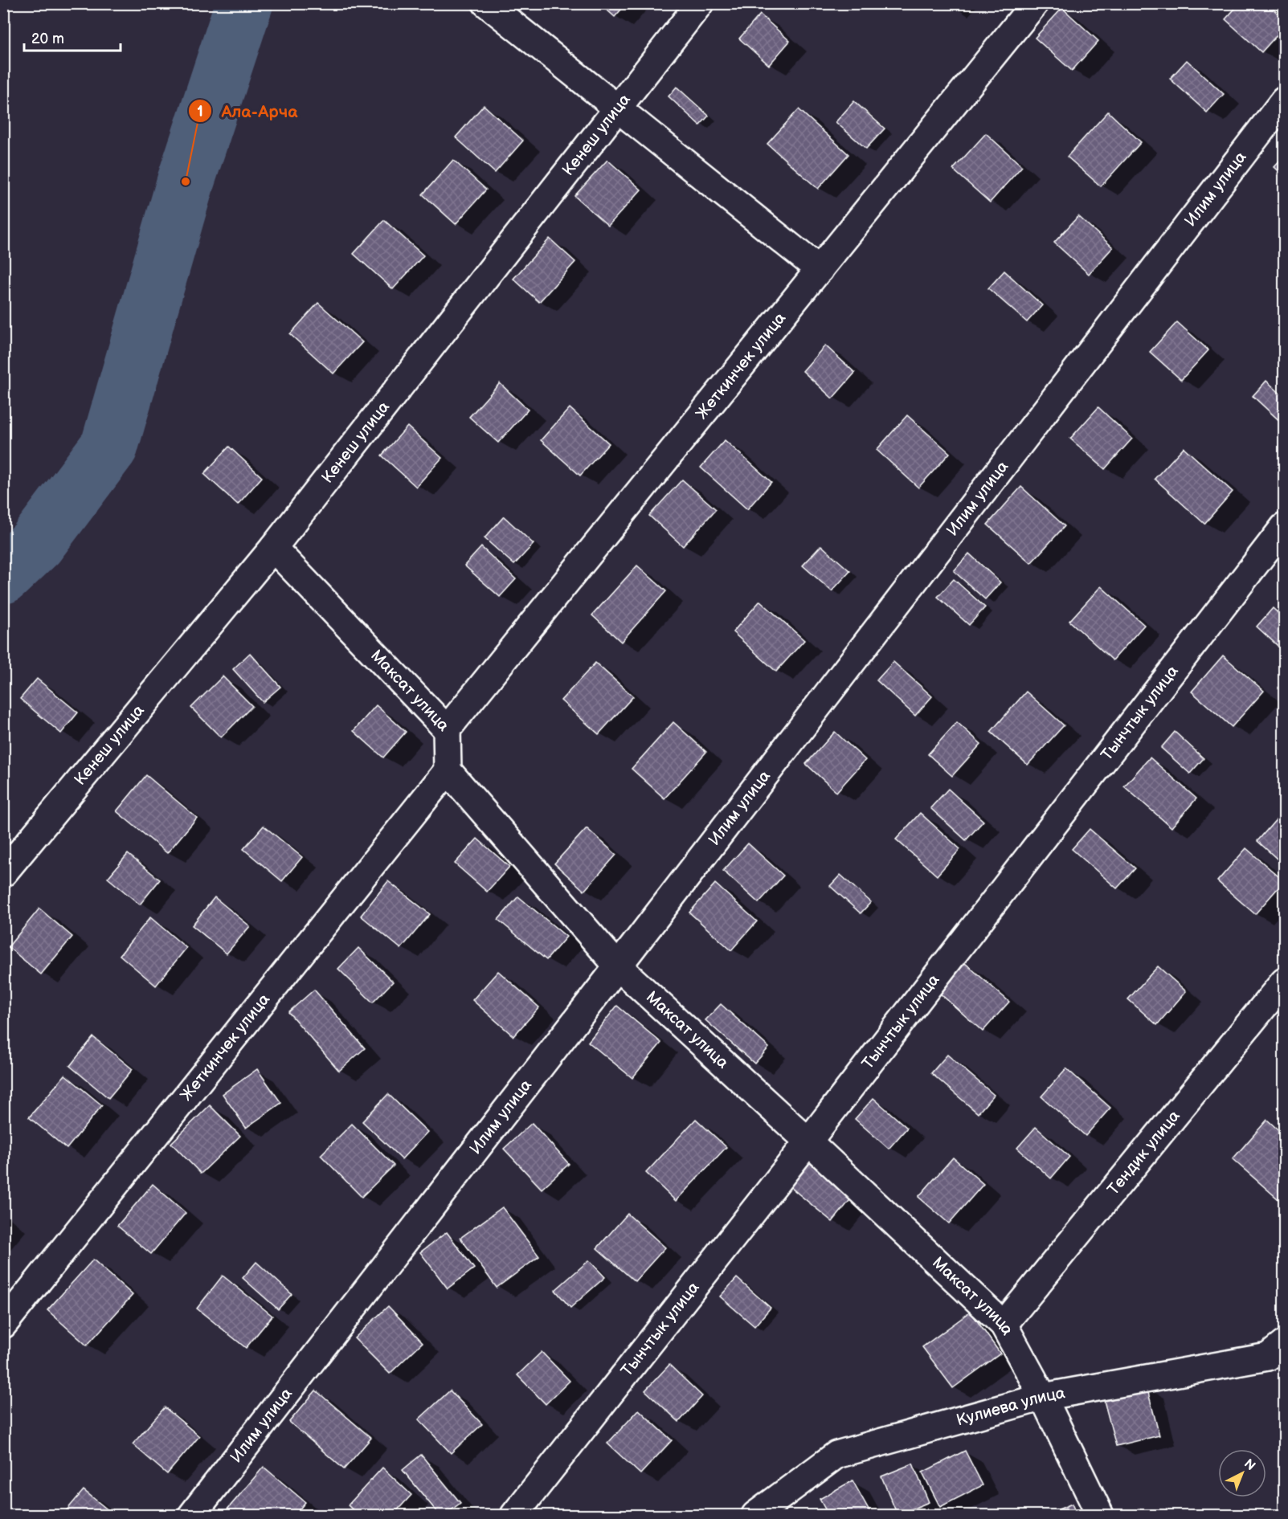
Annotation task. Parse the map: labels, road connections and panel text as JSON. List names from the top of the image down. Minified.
{"streets":{"street":["Кенеш улица","Илим улица","Жеткинчек улица","Максат улица","Тынчтык улица","Тендик улица","Кулиева улица"]},"crossings":[["Кенеш улица","Максат улица"],["Илим улица","Максат улица"],["Жеткинчек улица","Максат улица"],["Максат улица","Тынчтык улица"],["Максат улица","Тендик улица"],["Максат улица","Кулиева улица"]],"places":["Ала-Арча"],"scale_bar":"20 m","north":"top right"}
